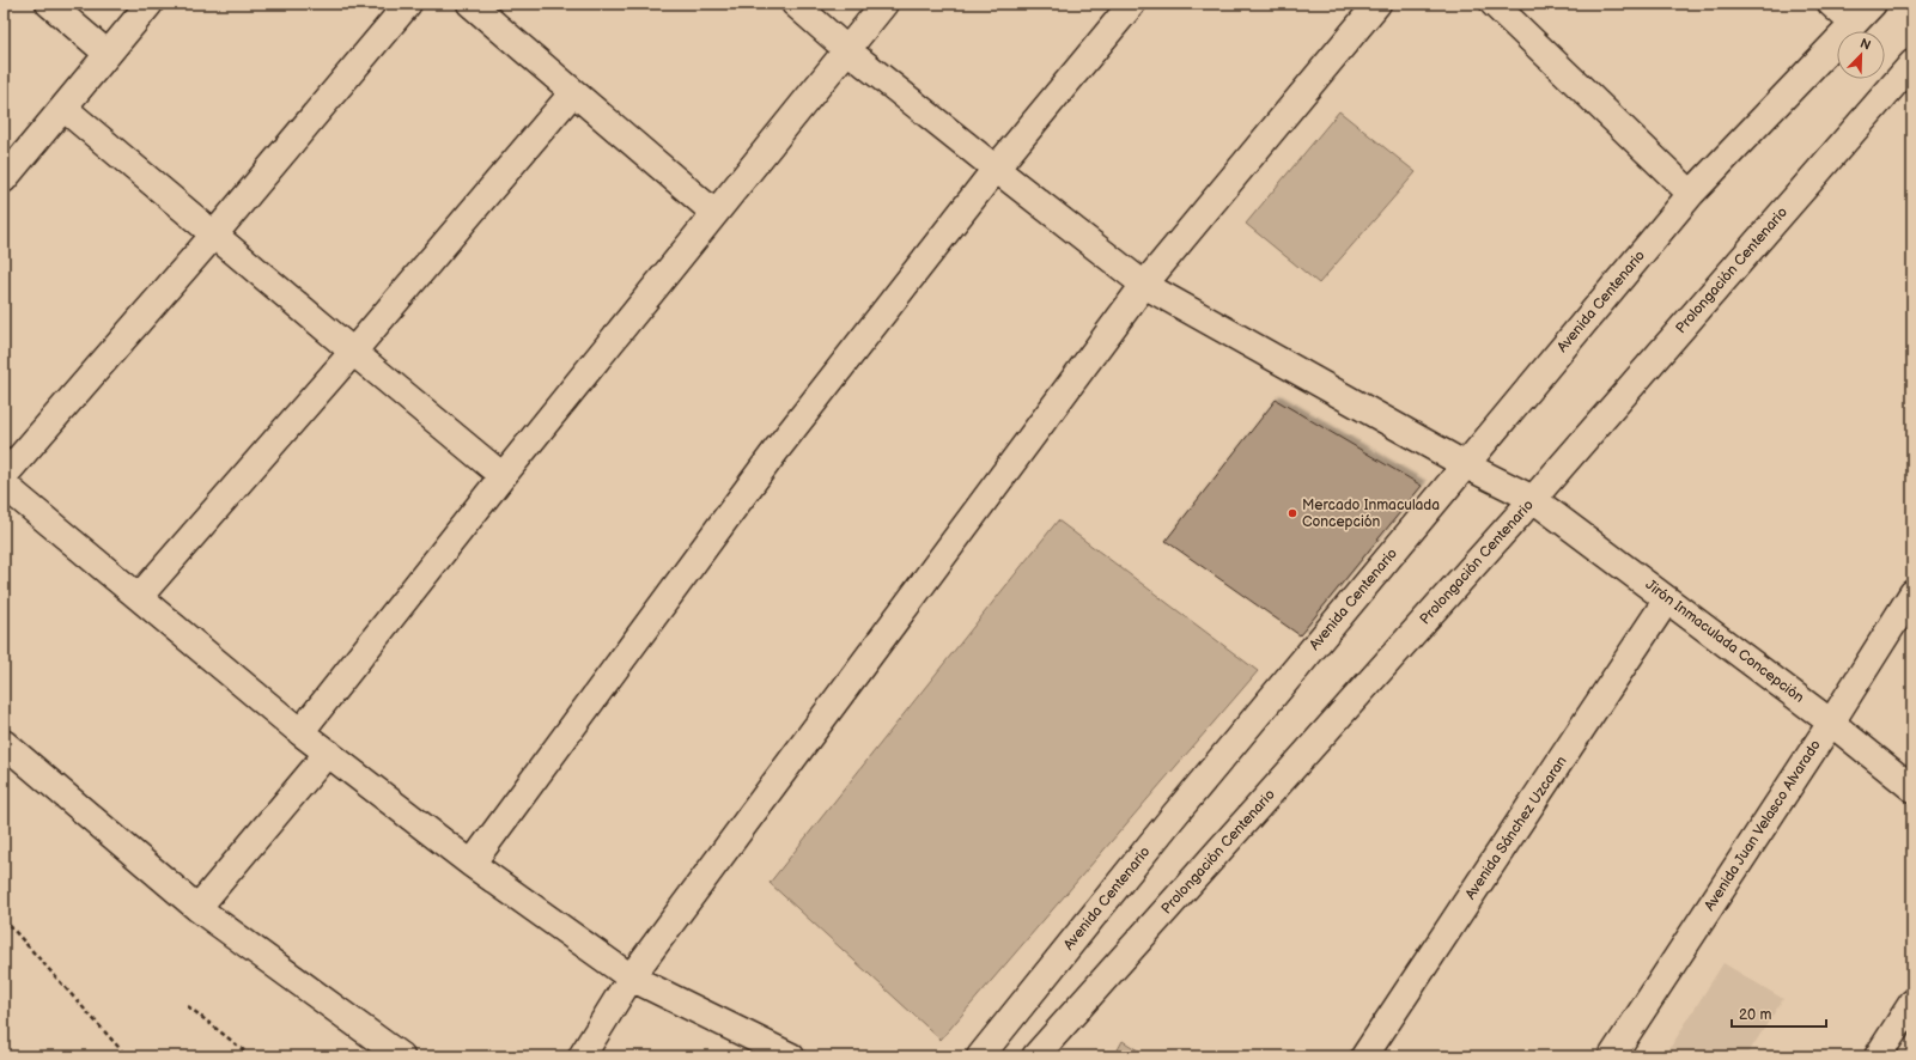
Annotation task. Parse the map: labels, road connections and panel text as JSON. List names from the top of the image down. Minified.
{"streets":{"street":["Prolongación Centenario","Avenida Centenario","Jirón Inmaculada Concepción","Avenida Juan Velasco Alvarado","Avenida Sánchez Uzcaran"]},"crossings":[["Prolongación Centenario","Jirón Inmaculada Concepción"],["Avenida Centenario","Jirón Inmaculada Concepción"],["Jirón Inmaculada Concepción","Avenida Juan Velasco Alvarado"],["Jirón Inmaculada Concepción","Avenida Sánchez Uzcaran"]],"places":["Mercado Inmaculada Concepción"],"scale_bar":"20 m","north":"top right"}
